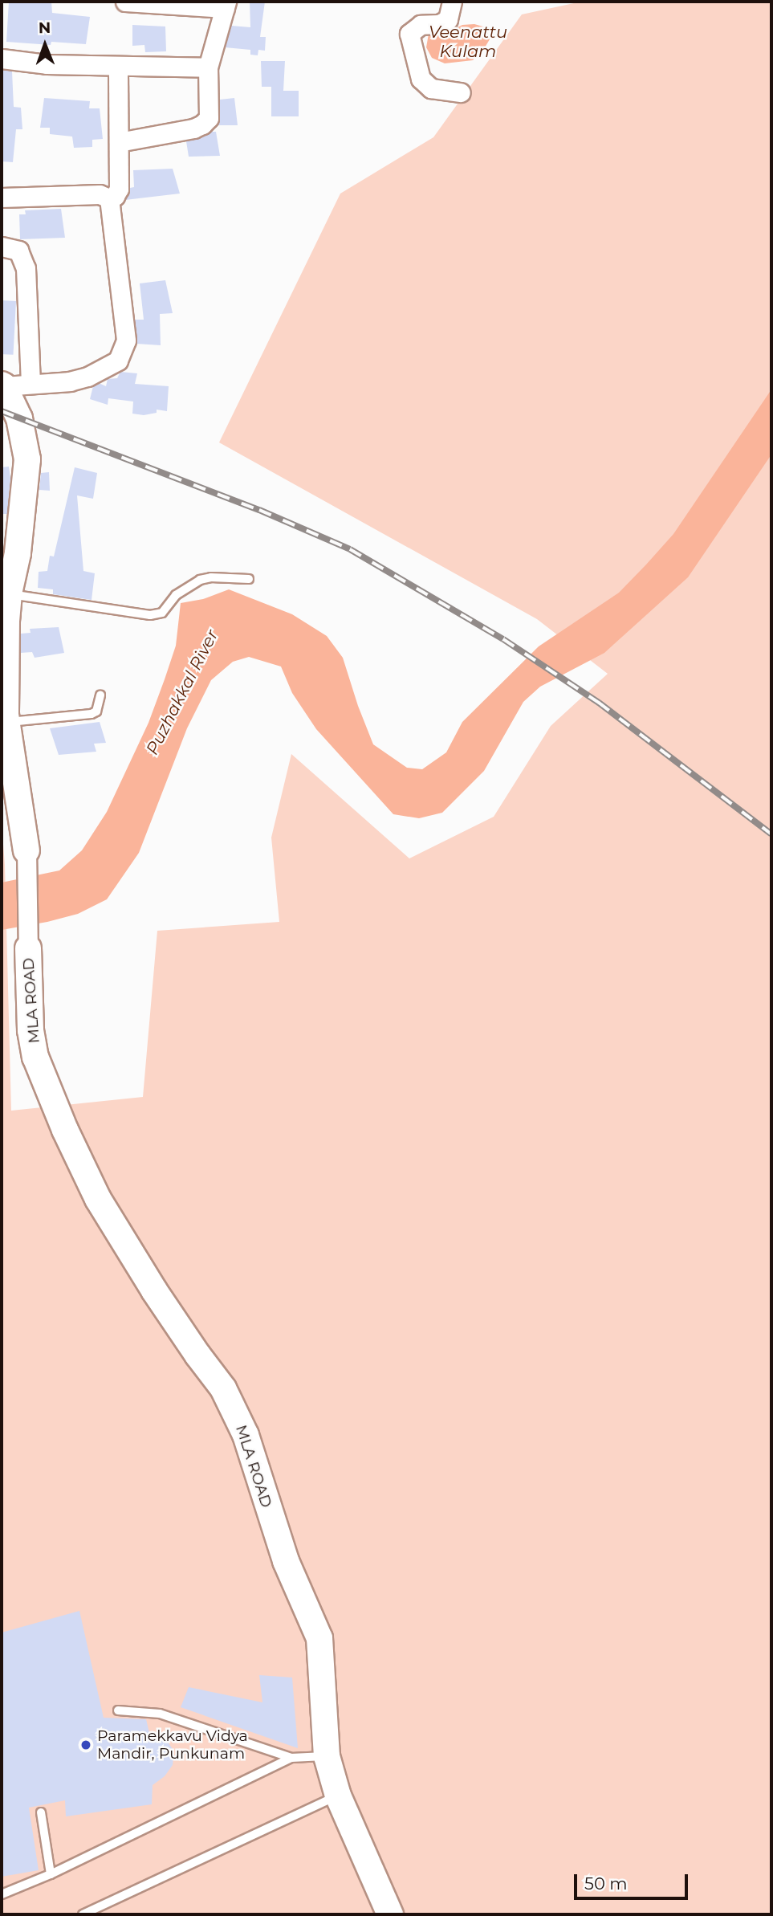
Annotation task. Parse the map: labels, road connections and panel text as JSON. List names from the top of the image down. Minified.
{"streets":{"street":["MLA ROAD"]},"water":["Veenattu Kulam","Puzhakkal River"],"places":["Paramekkavu Vidya Mandir, Punkunam"],"scale_bar":"50 m","north":"top"}
